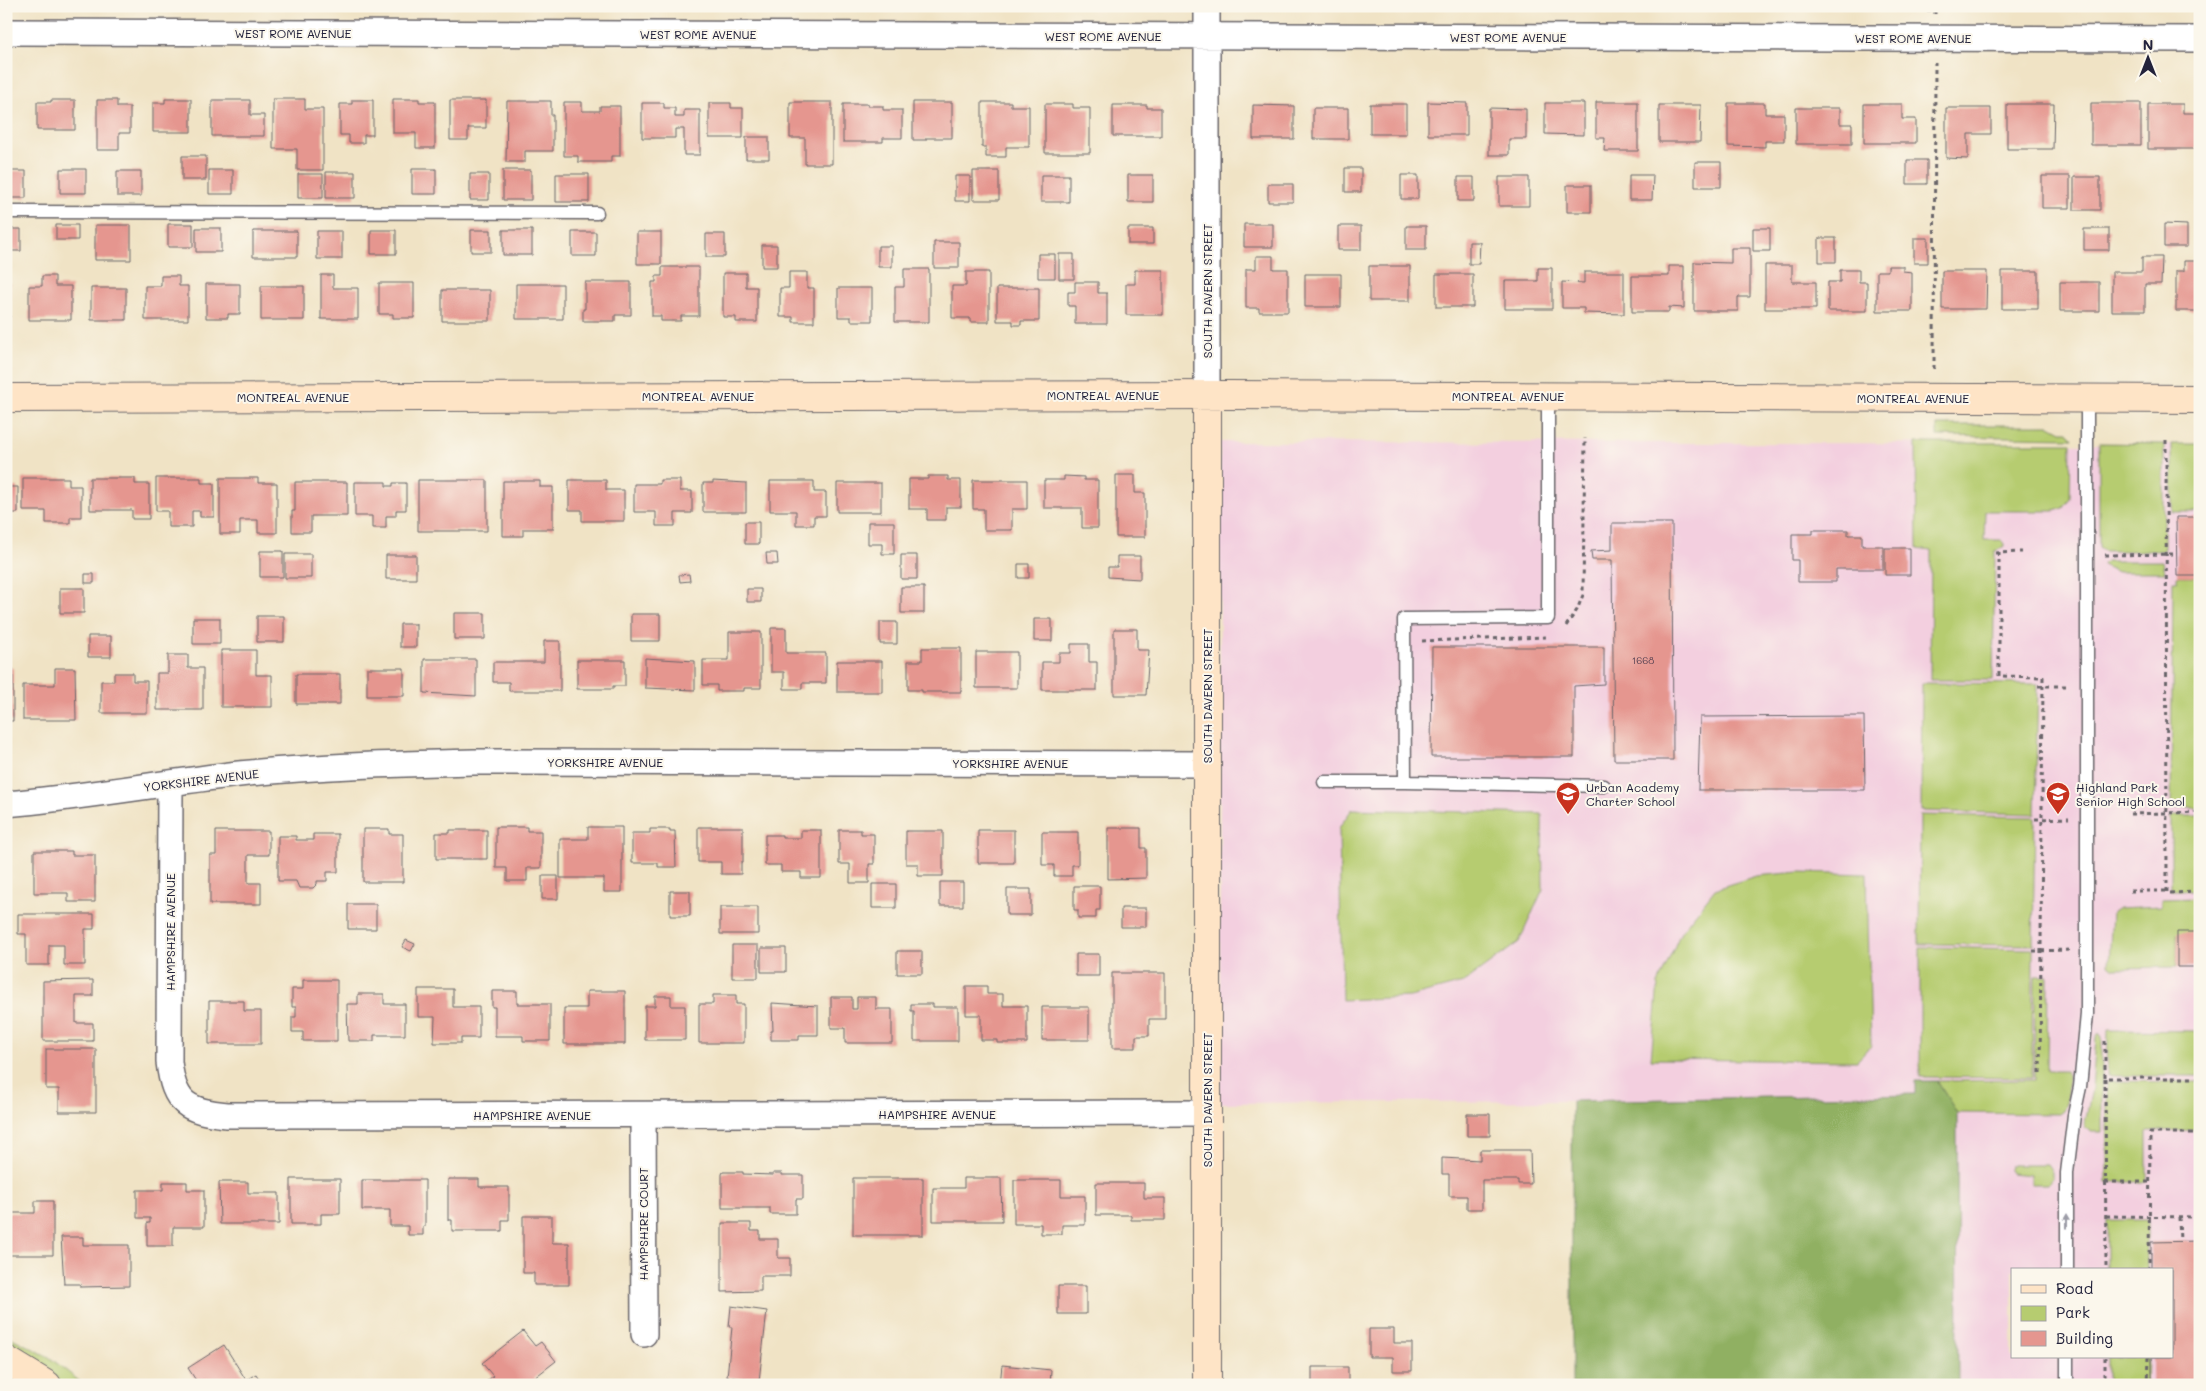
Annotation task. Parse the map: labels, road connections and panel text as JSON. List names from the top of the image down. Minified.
{"streets":{"street":["WEST ROME AVENUE","SOUTH DAVERN STREET","MONTREAL AVENUE","YORKSHIRE AVENUE","HAMPSHIRE AVENUE","HAMPSHIRE COURT"]},"crossings":[["WEST ROME AVENUE","SOUTH DAVERN STREET"],["SOUTH DAVERN STREET","MONTREAL AVENUE"],["SOUTH DAVERN STREET","YORKSHIRE AVENUE"],["SOUTH DAVERN STREET","HAMPSHIRE AVENUE"],["YORKSHIRE AVENUE","HAMPSHIRE AVENUE"],["HAMPSHIRE AVENUE","HAMPSHIRE COURT"]],"places":{"school or university":["Urban Academy Charter School","Highland Park Senior High School"]},"house_numbers":["1668"],"legend":["Road","Park","Building"],"north":"top"}
